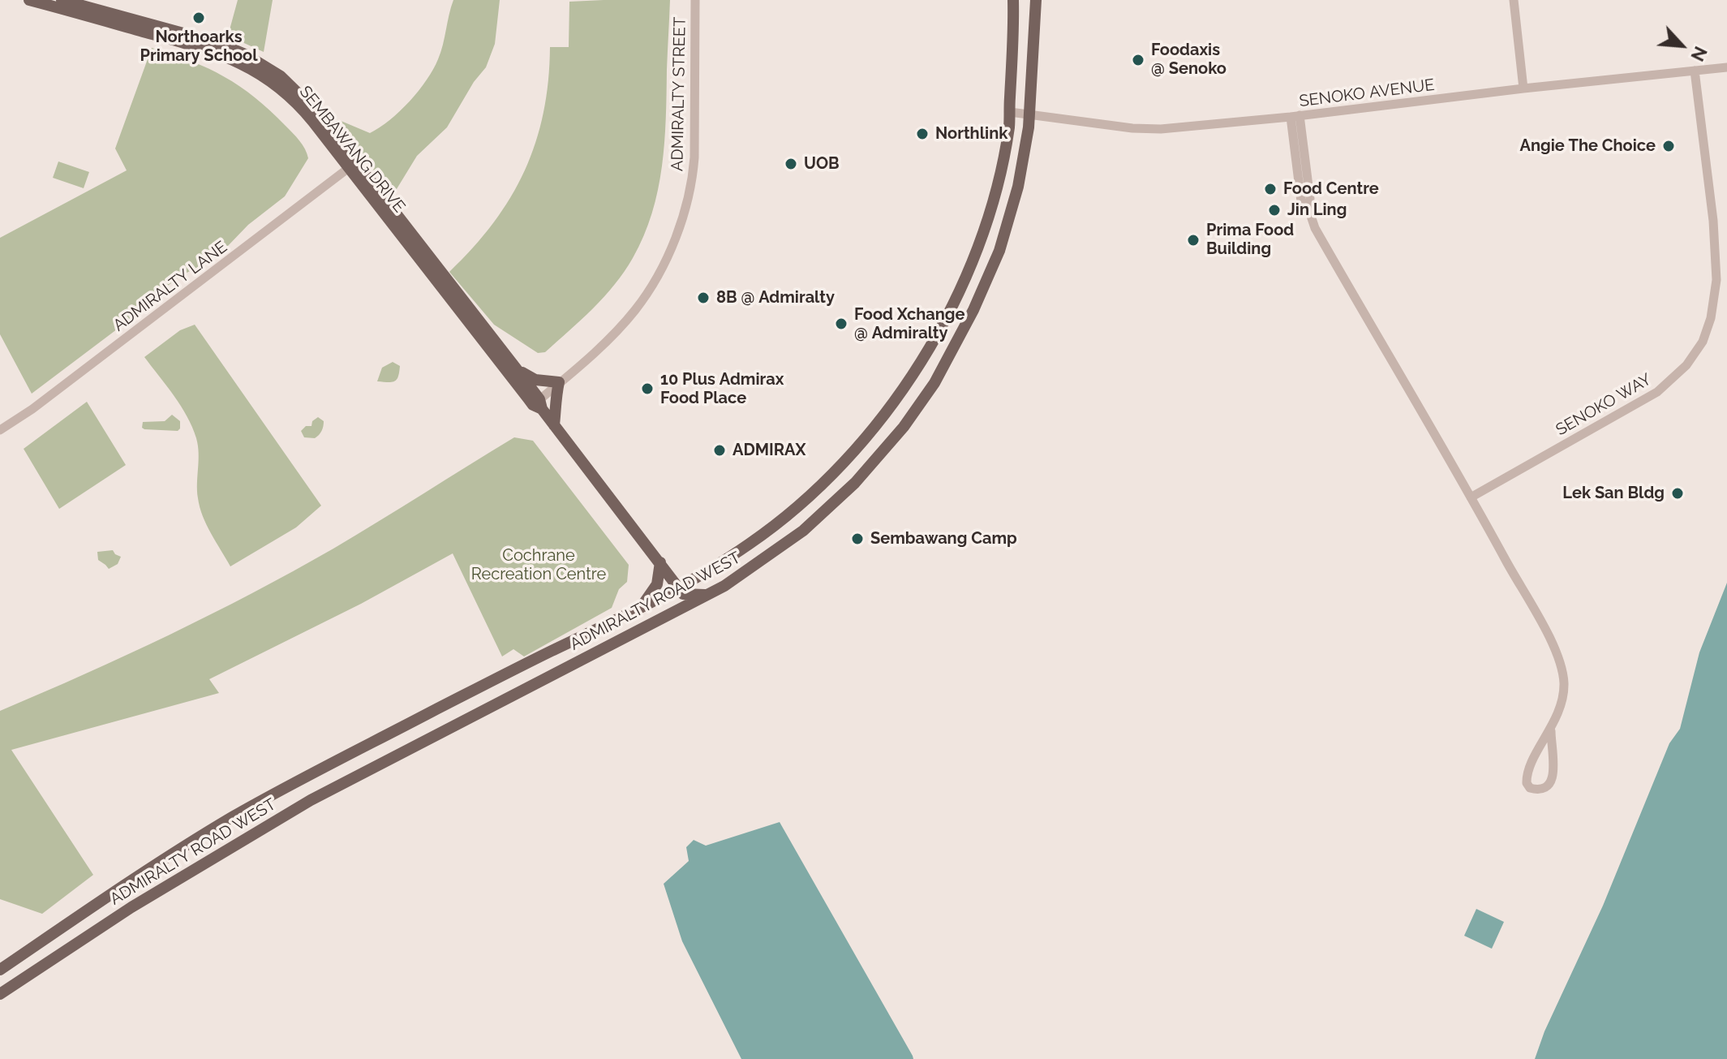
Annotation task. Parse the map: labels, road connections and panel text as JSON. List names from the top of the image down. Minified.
{"streets":{"main road":["SEMBAWANG DRIVE","ADMIRALTY ROAD WEST"],"street":["SENOKO AVENUE","ADMIRALTY STREET","ADMIRALTY LANE","SENOKO WAY"]},"crossings":[["SENOKO AVENUE","SENOKO WAY"],["SENOKO AVENUE","ADMIRALTY ROAD WEST"],["ADMIRALTY STREET","SEMBAWANG DRIVE"],["SEMBAWANG DRIVE","ADMIRALTY LANE"],["SEMBAWANG DRIVE","ADMIRALTY ROAD WEST"]],"parks":["Cochrane Recreation Centre"],"places":["Northoarks Primary School","Foodaxis @ Senoko","Northlink","Angie The Choice","UOB","Food Centre","Jin Ling","Prima Food Building","8B @ Admiralty","Food Xchange @ Admiralty","10 Plus Admirax Food Place","ADMIRAX","Lek San Bldg","Sembawang Camp"],"north":"bottom right"}
